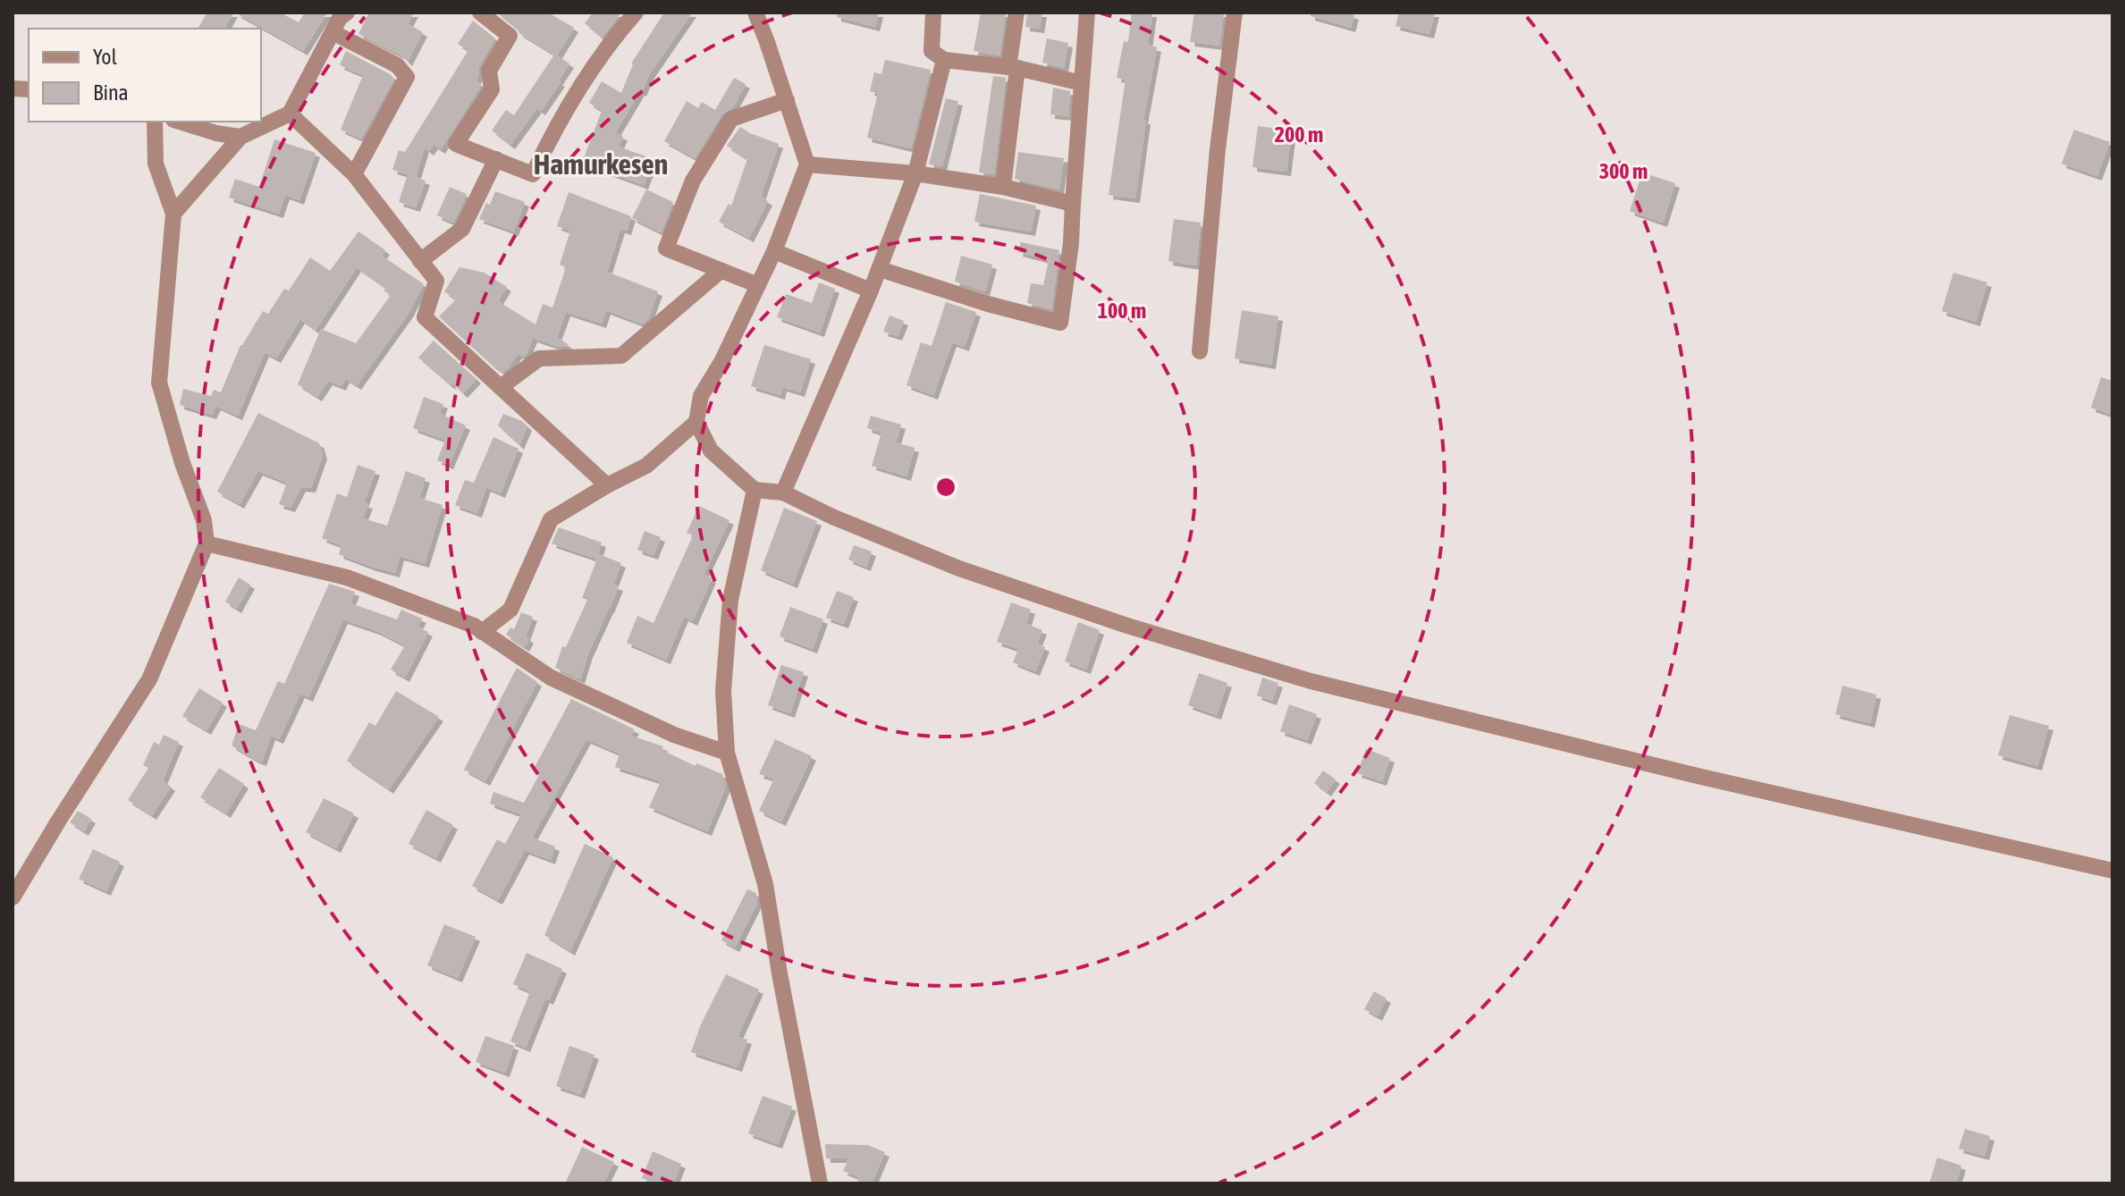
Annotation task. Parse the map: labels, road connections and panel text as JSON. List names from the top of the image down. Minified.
{"districts":["Hamurkesen"],"legend":["Yol","Bina"],"rings":["200 m","300 m","100 m"]}
